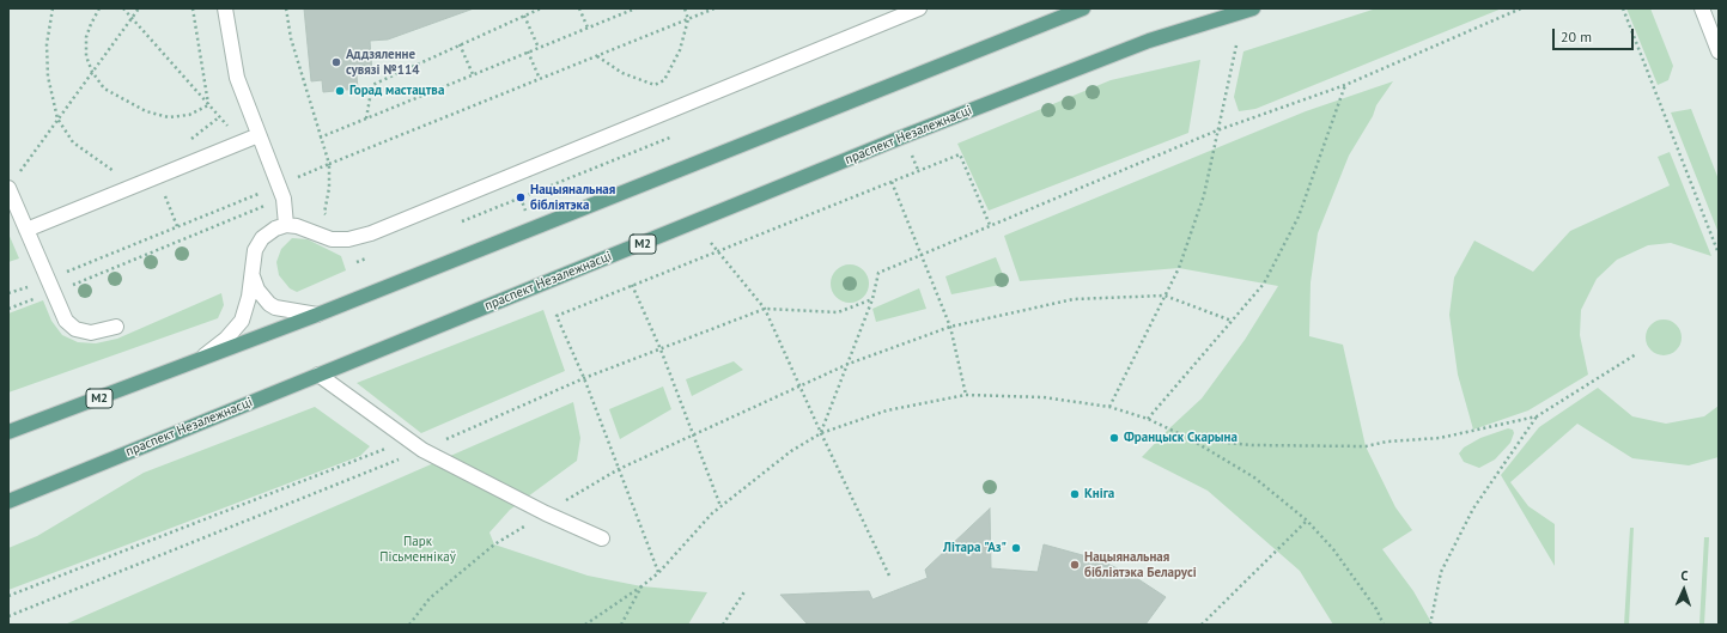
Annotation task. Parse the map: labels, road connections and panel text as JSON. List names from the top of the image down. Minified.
{"streets":{"main road":["праспект Незалежнасці","М2"]},"parks":["Парк Пісьменнікаў"],"places":["Аддзяленне сувязі №114","Горад мастацтва","Нацыянальная бібліятэка","Францыск Скарына","Кніга","Літара \"Аз\"","Нацыянальная бібліятэка Беларусі"],"scale_bar":"20 m","north":"top"}
